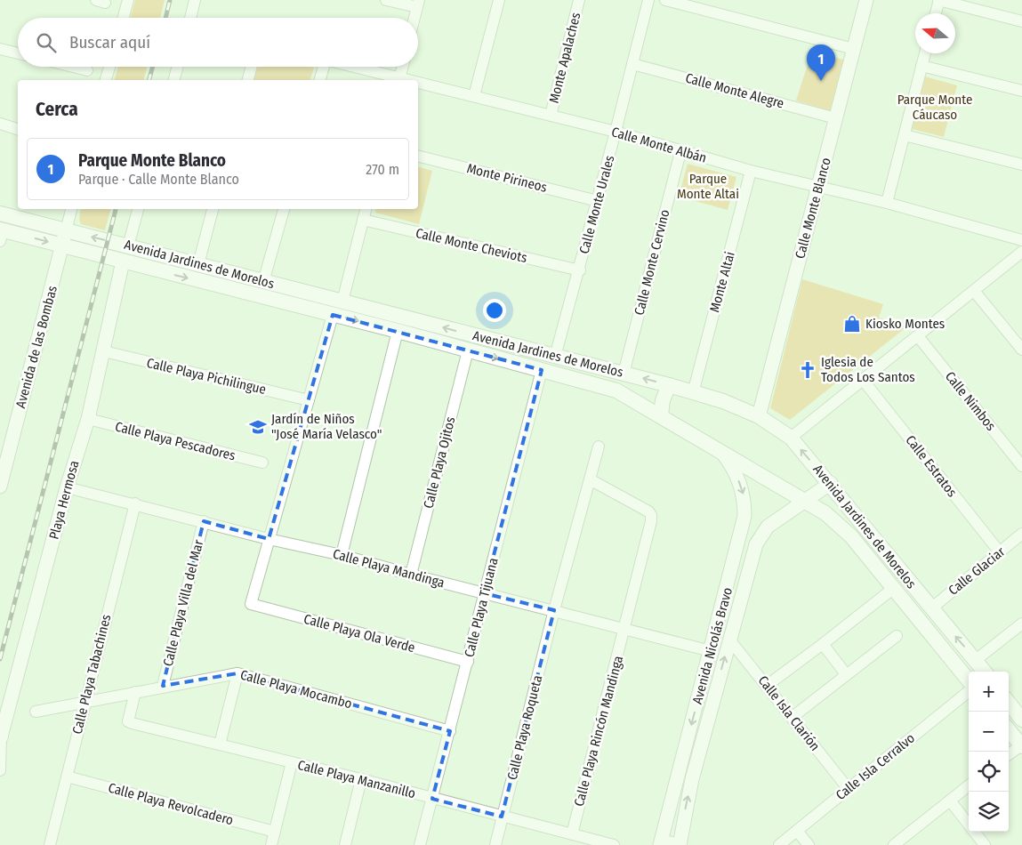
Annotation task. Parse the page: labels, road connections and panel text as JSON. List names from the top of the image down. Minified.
{"streets":{"main road":["Avenida Jardines de Morelos"],"street":["Monte Apalaches","Calle Monte Alegre","Calle Monte Albán","Monte Pirineos","Calle Monte Urales","Calle Monte Blanco","Calle Monte Cheviots","Calle Monte Cervino","Monte Altai","Avenida de las Bombas","Calle Playa Pichilingue","Calle Nimbos","Calle Playa Pescadores","Calle Playa Ojitos","Calle Estratos","Playa Hermosa","Calle Playa Mandinga","Calle Glaciar","Calle Playa Villa del Mar","Calle Playa Tijuana","Calle Playa Ola Verde","Avenida Nicolás Bravo","Calle Playa Tabachines","Calle Playa Mocambo","Calle Isla Clarión","Calle Playa Roqueta","Calle Playa Rincón Mandinga","Calle Isla Cerralvo","Calle Playa Manzanillo","Calle Playa Revolcadero"]},"crossings":[["Monte Apalaches","Calle Monte Albán"],["Calle Monte Alegre","Calle Monte Urales"],["Calle Monte Alegre","Calle Monte Blanco"],["Calle Monte Albán","Calle Monte Urales"],["Calle Monte Albán","Calle Monte Blanco"],["Calle Monte Albán","Calle Monte Cervino"],["Calle Monte Albán","Monte Altai"],["Monte Pirineos","Calle Monte Urales"],["Calle Monte Urales","Calle Monte Cheviots"],["Calle Monte Urales","Avenida Jardines de Morelos"],["Calle Monte Blanco","Avenida Jardines de Morelos"],["Calle Monte Cervino","Avenida Jardines de Morelos"],["Avenida Jardines de Morelos","Monte Altai"],["Avenida Jardines de Morelos","Avenida de las Bombas"],["Avenida Jardines de Morelos","Calle Playa Ojitos"],["Avenida Jardines de Morelos","Playa Hermosa"],["Avenida Jardines de Morelos","Calle Glaciar"],["Avenida Jardines de Morelos","Calle Playa Tijuana"],["Avenida Jardines de Morelos","Avenida Nicolás Bravo"],["Calle Playa Pichilingue","Playa Hermosa"],["Calle Playa Pescadores","Playa Hermosa"],["Calle Playa Ojitos","Calle Playa Mandinga"],["Calle Estratos","Calle Glaciar"],["Playa Hermosa","Calle Playa Mandinga"],["Calle Playa Mandinga","Calle Playa Villa del Mar"],["Calle Playa Mandinga","Calle Playa Tijuana"],["Calle Playa Mandinga","Calle Playa Ola Verde"],["Calle Playa Mandinga","Avenida Nicolás Bravo"],["Calle Playa Mandinga","Calle Playa Tabachines"],["Calle Playa Mandinga","Calle Playa Roqueta"],["Calle Playa Mandinga","Calle Playa Rincón Mandinga"],["Calle Playa Villa del Mar","Calle Playa Mocambo"],["Calle Playa Tijuana","Calle Playa Ola Verde"],["Calle Playa Tijuana","Calle Playa Mocambo"],["Calle Playa Tijuana","Calle Playa Manzanillo"],["Avenida Nicolás Bravo","Calle Isla Clarión"],["Calle Playa Tabachines","Calle Playa Mocambo"],["Calle Playa Tabachines","Calle Playa Revolcadero"],["Calle Playa Mocambo","Calle Playa Manzanillo"],["Calle Isla Clarión","Calle Isla Cerralvo"],["Calle Playa Roqueta","Calle Playa Rincón Mandinga"],["Calle Playa Roqueta","Calle Playa Manzanillo"],["Calle Playa Rincón Mandinga","Calle Playa Manzanillo"]],"parks":["Parque Monte Cáucaso","Parque Monte Altai"],"places":{"shop":["Kiosko Montes"],"church":["Iglesia de Todos Los Santos"],"school or university":["Jardín de Niños \"José María Velasco\""]},"north":"left","page":{"search":"Buscar aquí","pins":"1","heading":"Cerca","list":[{"mark":"1","name":"Parque Monte Blanco","note":"Parque · Calle Monte Blanco","value":"270 m"}],"map_buttons":["+","−"]}}
